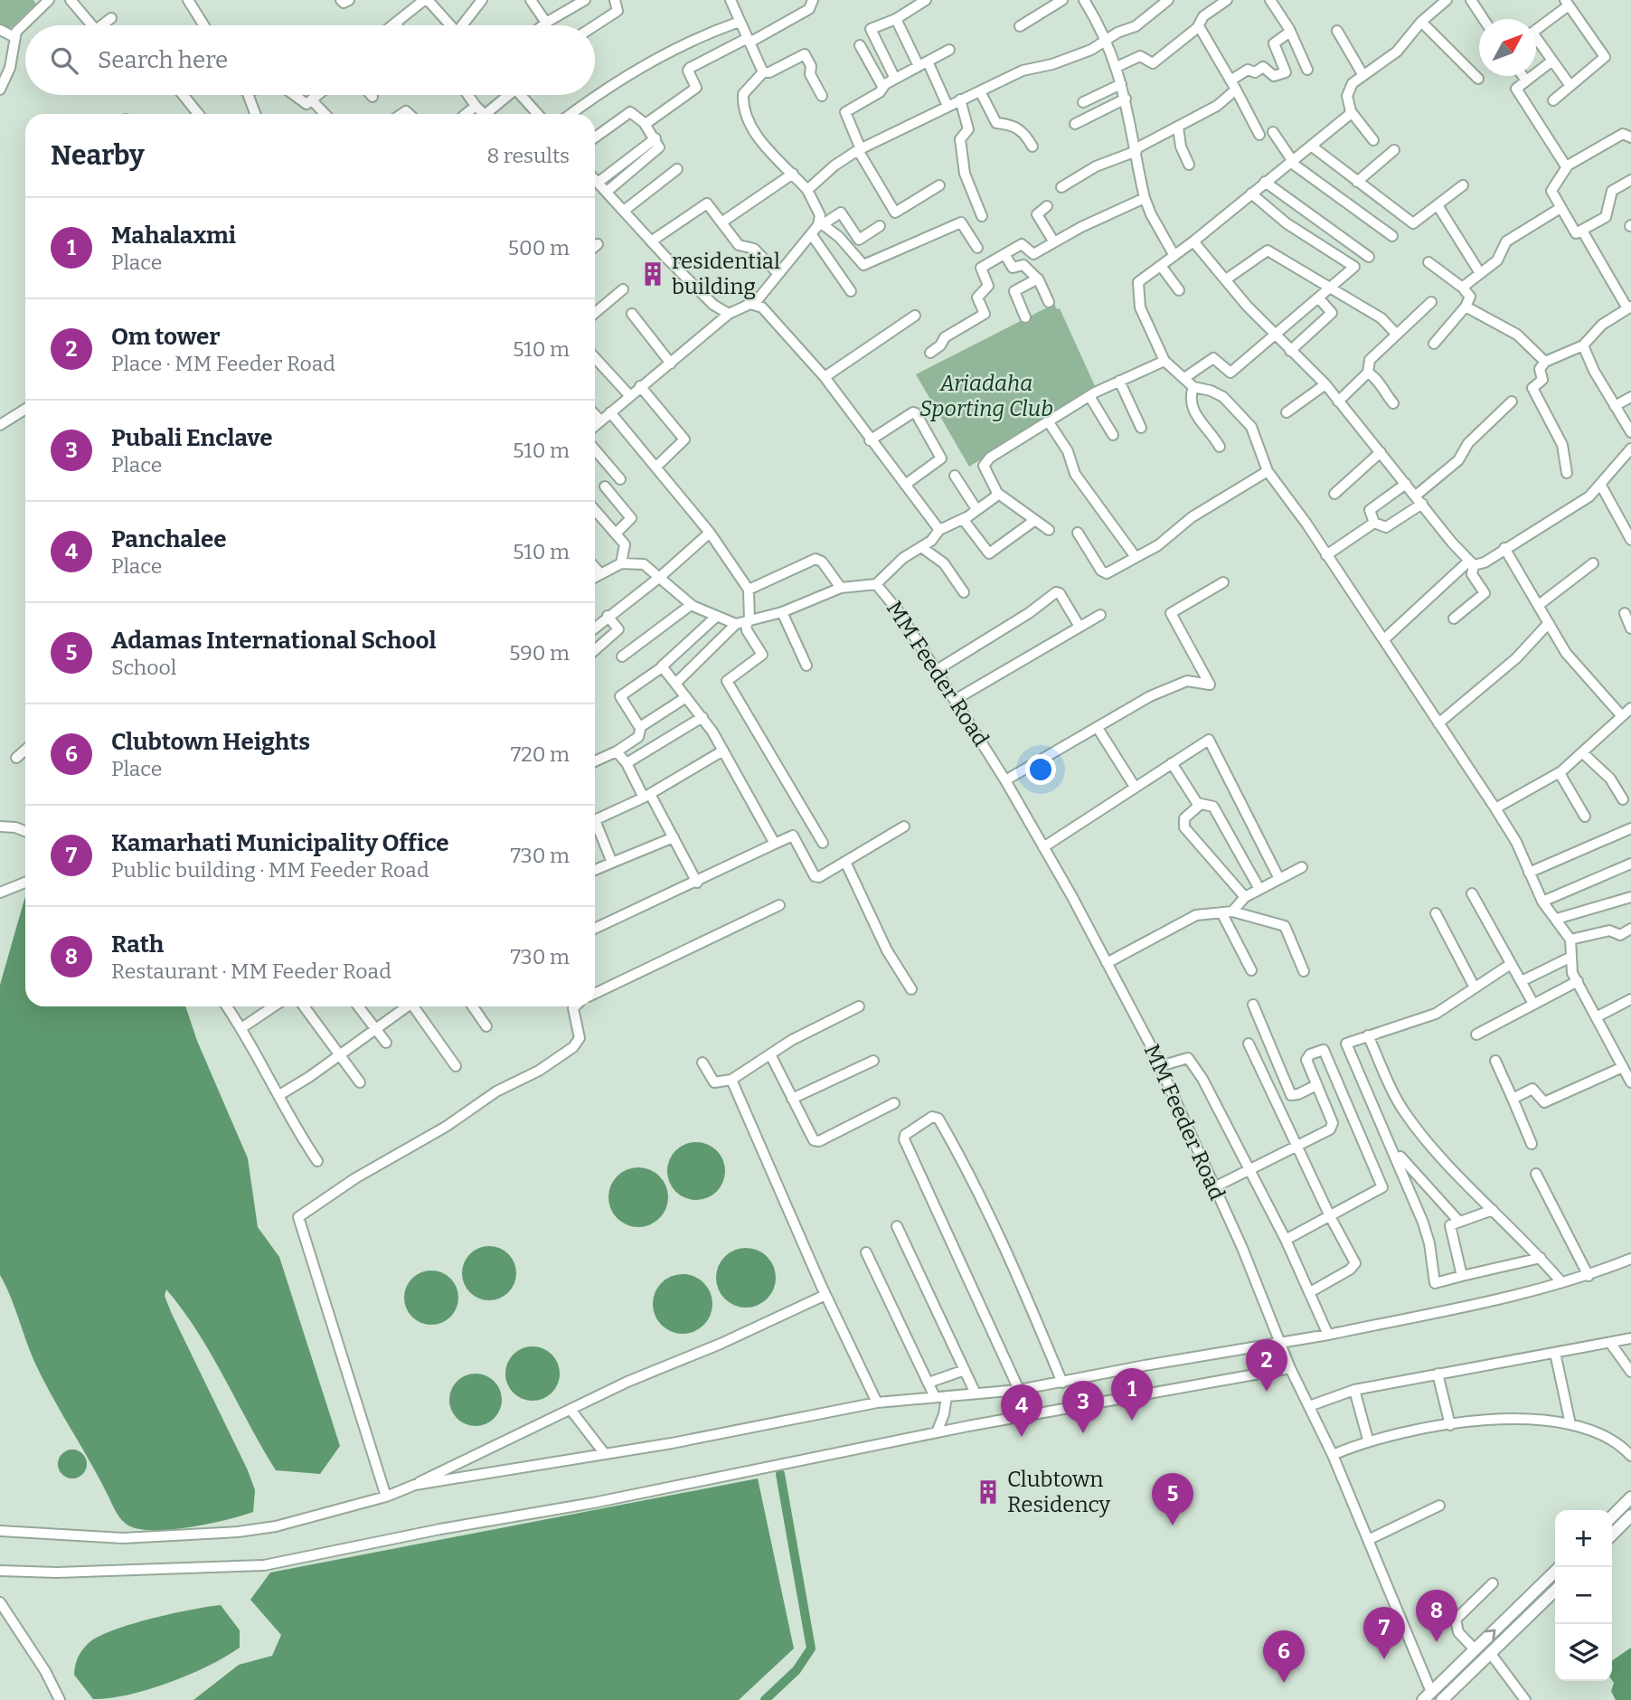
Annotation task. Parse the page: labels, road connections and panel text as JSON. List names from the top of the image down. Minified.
{"streets":{"street":["MM Feeder Road"]},"parks":["Ariadaha Sporting Club"],"places":{"building":["residential building","Clubtown Residency"]},"north":"top right","page":{"search":"Search here","heading":["Nearby","8 results"],"list":[{"mark":"1","name":"Mahalaxmi","note":"Place","value":"500 m"},{"mark":"2","name":"Om tower","note":"Place · MM Feeder Road","value":"510 m"},{"mark":"3","name":"Pubali Enclave","note":"Place","value":"510 m"},{"mark":"4","name":"Panchalee","note":"Place","value":"510 m"},{"mark":"5","name":"Adamas International School","note":"School","value":"590 m"},{"mark":"6","name":"Clubtown Heights","note":"Place","value":"720 m"},{"mark":"7","name":"Kamarhati Municipality Office","note":"Public building · MM Feeder Road","value":"730 m"},{"mark":"8","name":"Rath","note":"Restaurant · MM Feeder Road","value":"730 m"}],"pins":["2","1","3","4","5","8","7","6"],"map_buttons":["+","−"]}}
